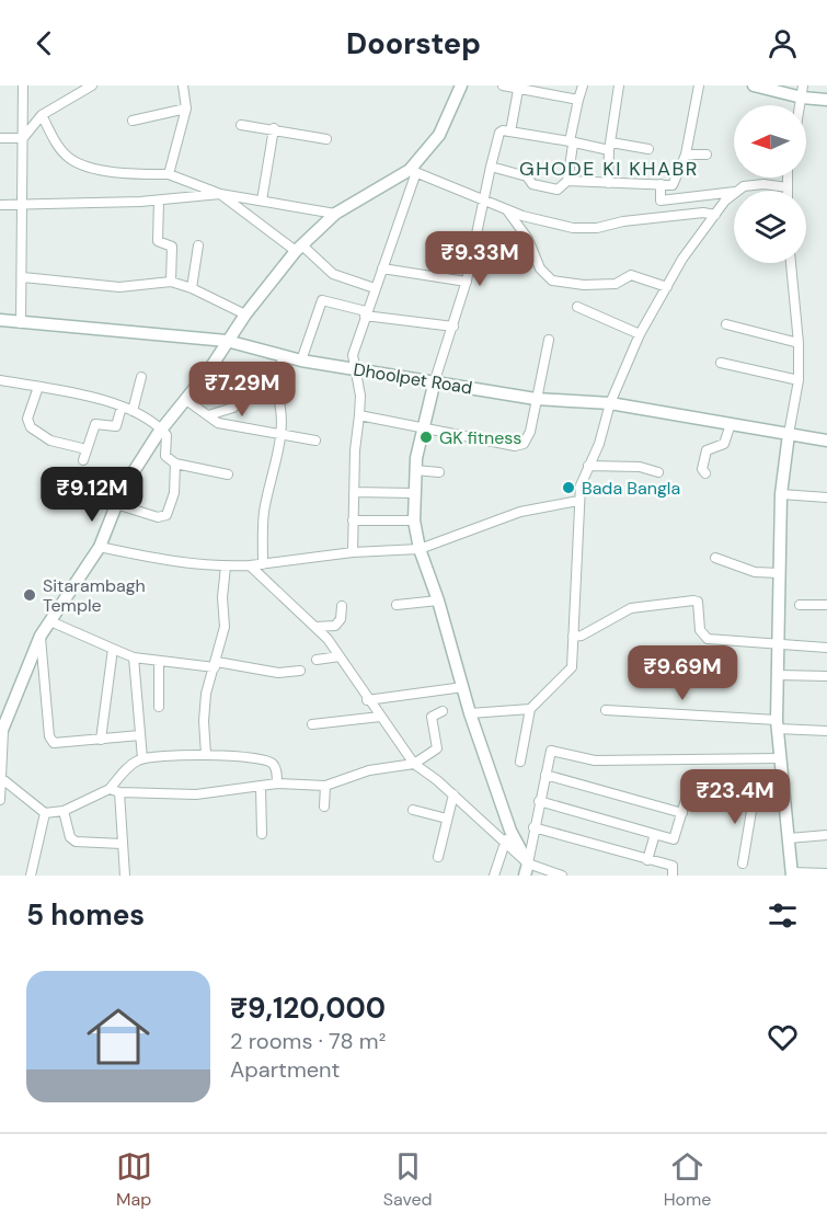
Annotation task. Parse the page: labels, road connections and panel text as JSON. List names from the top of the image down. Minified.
{"streets":{"street":["Dhoolpet Road"]},"districts":["GHODE KI KHABR"],"places":["GK fitness","Bada Bangla","Sitarambagh Temple"],"north":"left","page":{"header":"Doorstep","price":["₹9.33M","₹7.29M","₹9.12M","₹9.69M","₹23.4M"],"heading":"5 homes","list":[{"name":"₹9,120,000","note":"2 rooms · 78 m² · Apartment"}],"tabs":["Map","Saved","Home"]}}
